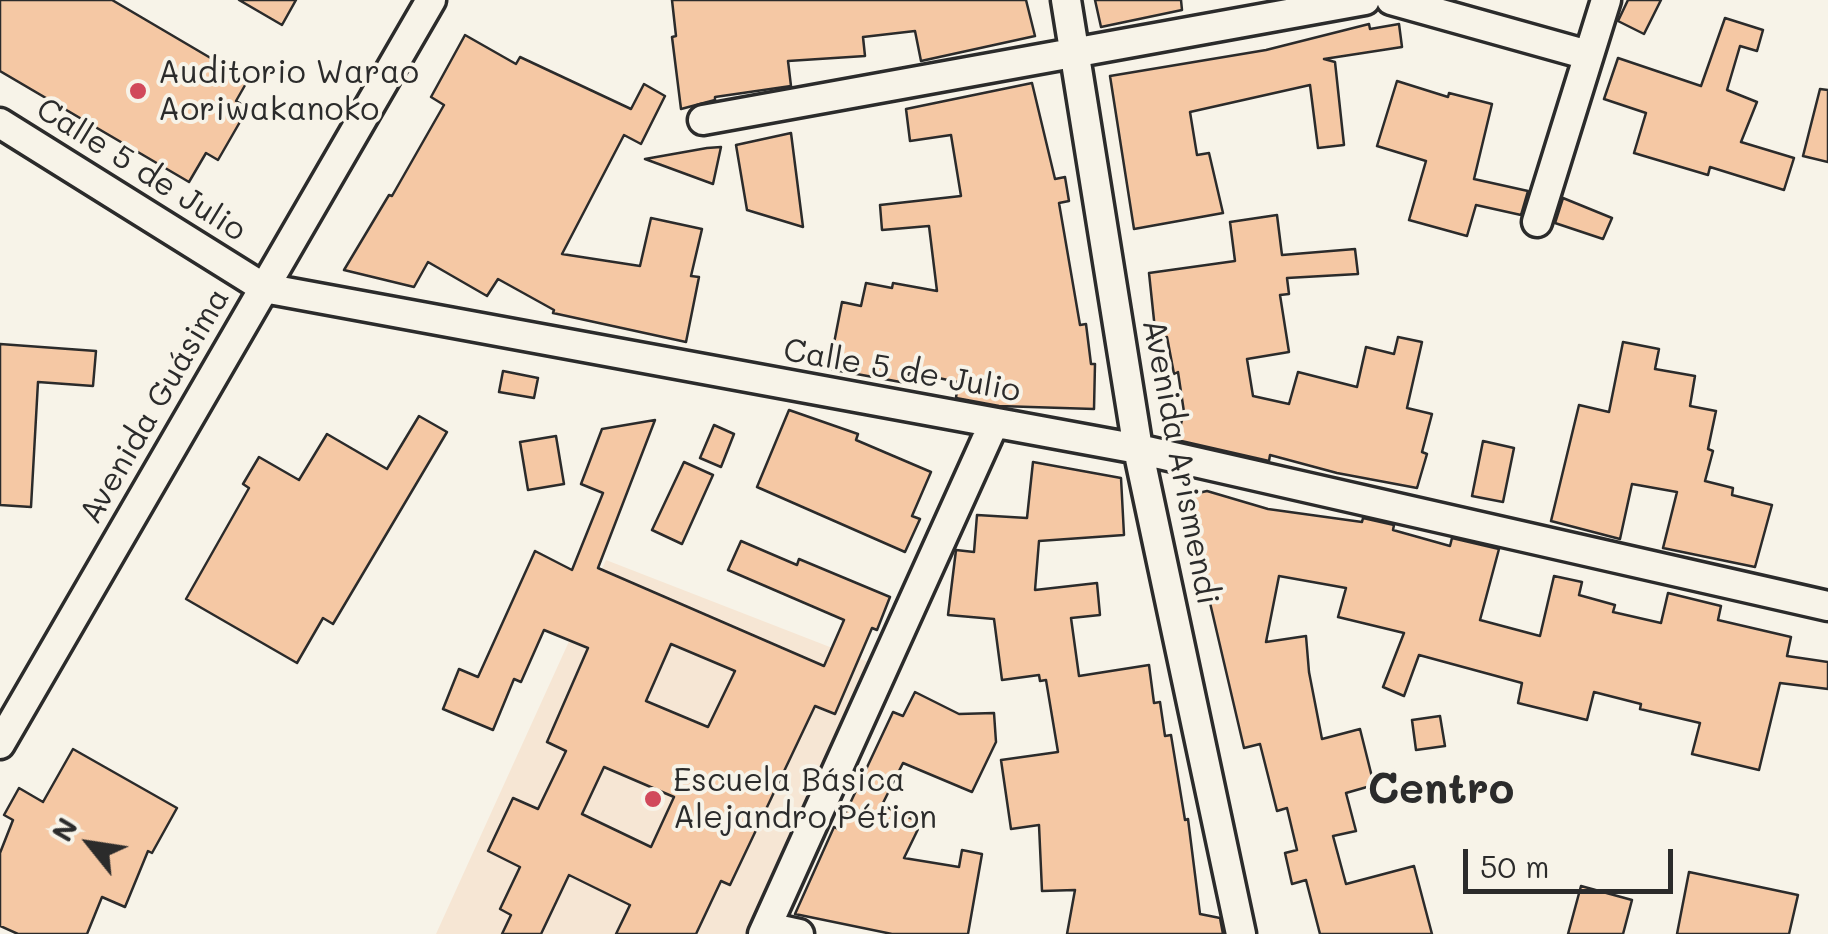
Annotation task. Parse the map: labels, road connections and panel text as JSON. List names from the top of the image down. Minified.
{"streets":{"street":["Calle 5 de Julio","Avenida Guásima","Avenida Arismendi"]},"crossings":[["Calle 5 de Julio","Avenida Guásima"],["Calle 5 de Julio","Avenida Arismendi"]],"districts":["Centro"],"places":["Auditorio Warao Aoriwakanoko","Escuela Básica Alejandro Pétion"],"scale_bar":"50 m","north":"top left"}
